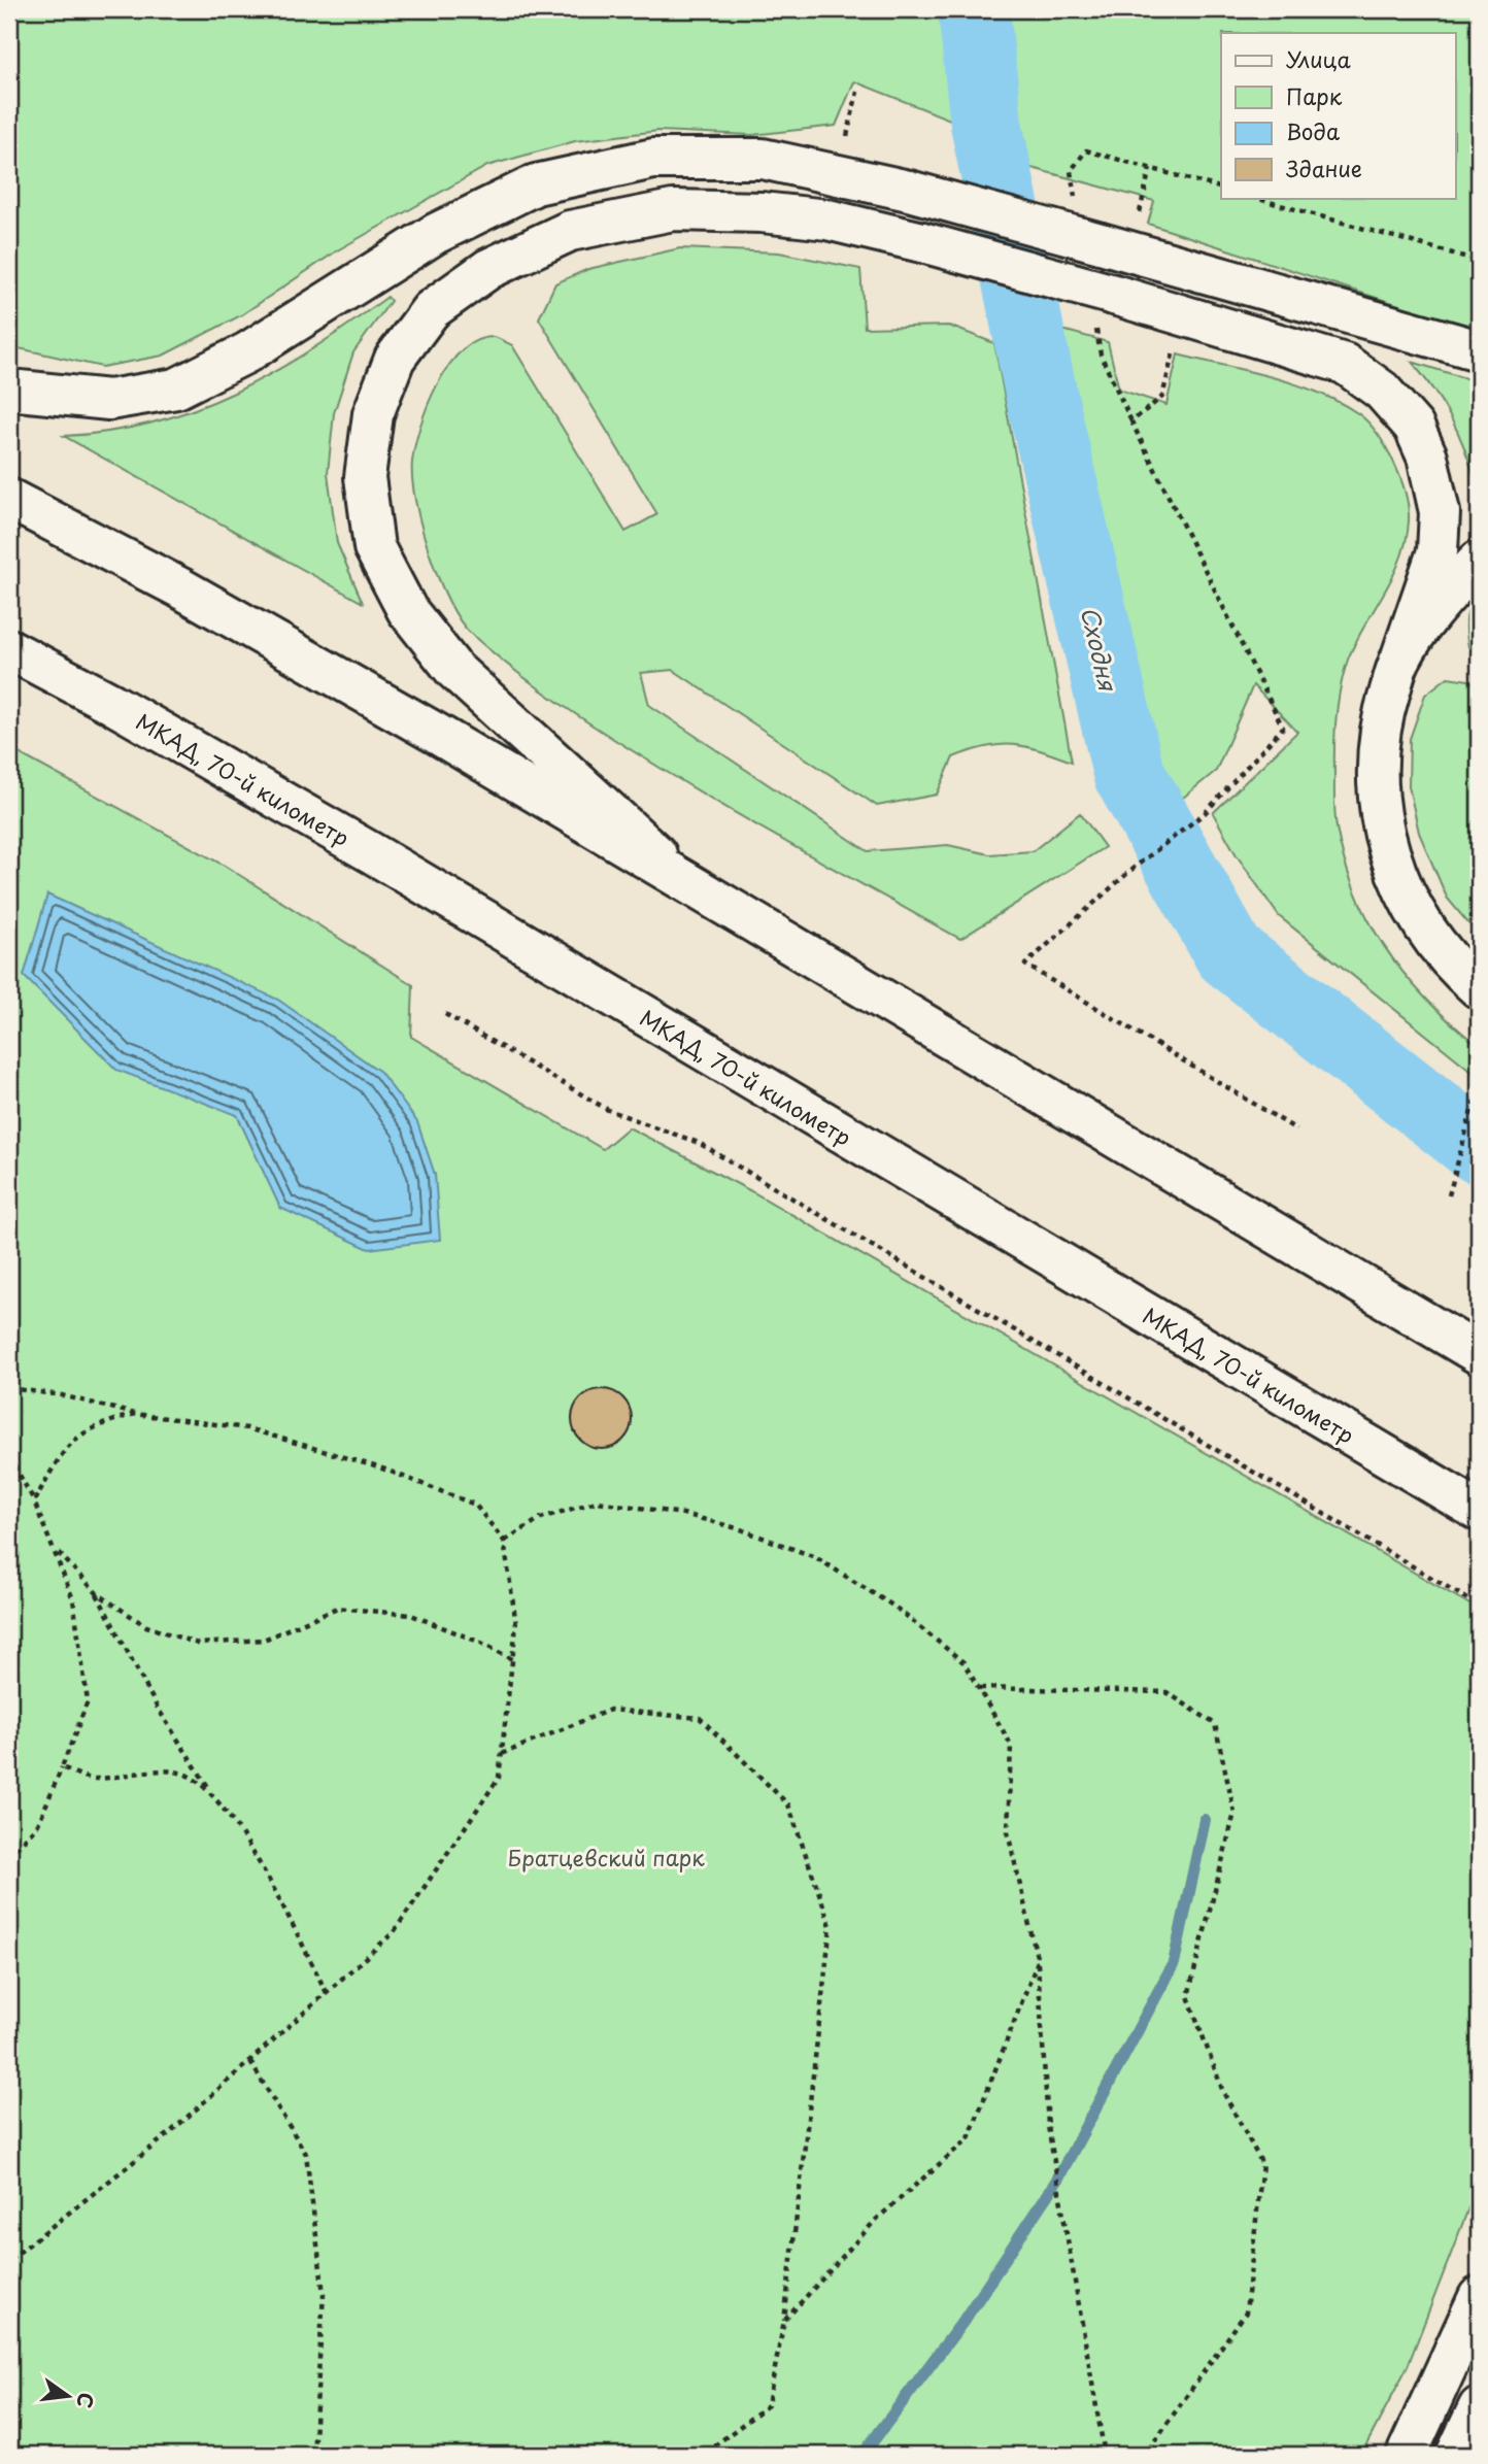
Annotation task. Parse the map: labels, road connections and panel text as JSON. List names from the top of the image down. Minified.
{"streets":{"main road":["МКАД, 70-й километр"]},"water":["Сходня"],"parks":["Братцевский парк"],"legend":["Улица","Парк","Вода","Здание"],"north":"right"}
